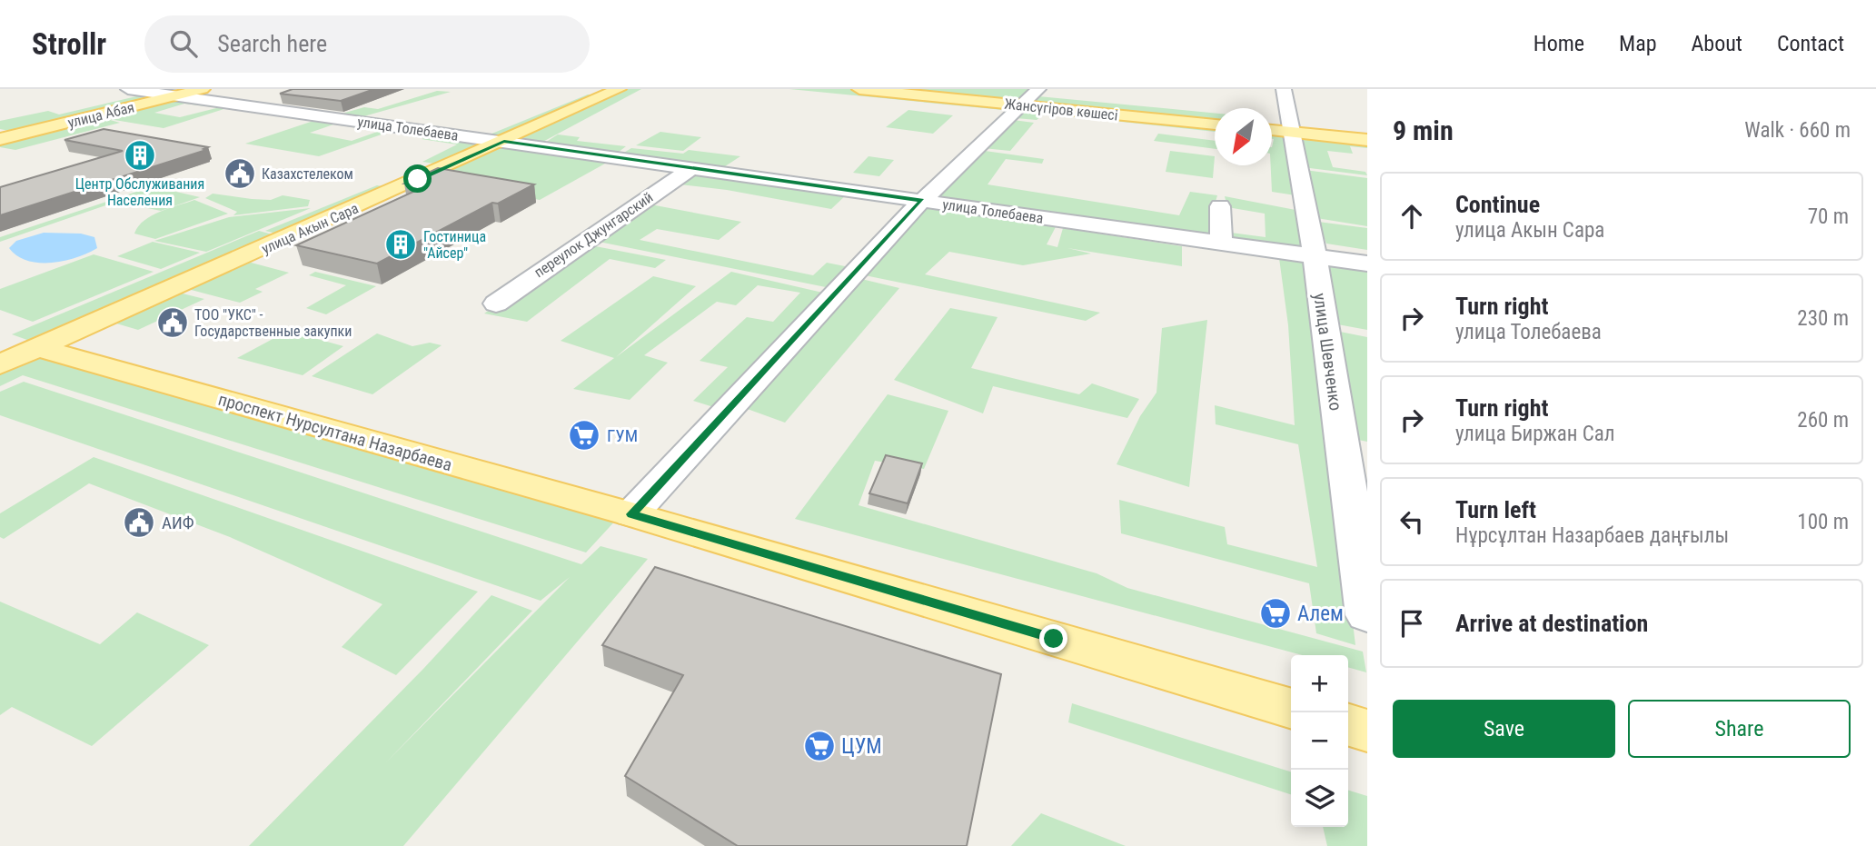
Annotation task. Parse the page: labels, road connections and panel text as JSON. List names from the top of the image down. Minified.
{"streets":{"main road":["Жансүгіров көшесі","улица Абая","улица Акын Сара","проспект Нурсултана Назарбаева"],"street":["улица Толебаева","переулок Джунгарский","улица Шевченко"]},"crossings":[["улица Абая","улица Толебаева"],["улица Толебаева","улица Акын Сара"],["улица Толебаева","переулок Джунгарский"],["улица Толебаева","улица Шевченко"],["улица Акын Сара","проспект Нурсултана Назарбаева"]],"places":{"building":["Центр Обслуживания Населения","Гостиница \"Айсер\""],"public building":["Казахстелеком","ТОО \"УКС\" - Государственные закупки","АИФ"],"supermarket":["ГУМ","Алем","ЦУМ"]},"north":"bottom left","page":{"header":"Strollr","search":"Search here","nav":["Home","Map","About","Contact"],"heading":["9 min","Walk · 660 m"],"list":[["Continue","улица Акын Сара","70 m"],["Turn right","улица Толебаева","230 m"],["Turn right","улица Биржан Сал","260 m"],["Turn left","Нұрсұлтан Назарбаев даңғылы","100 m"],"Arrive at destination"],"map_buttons":["+","−"],"buttons":["Save","Share"]}}
